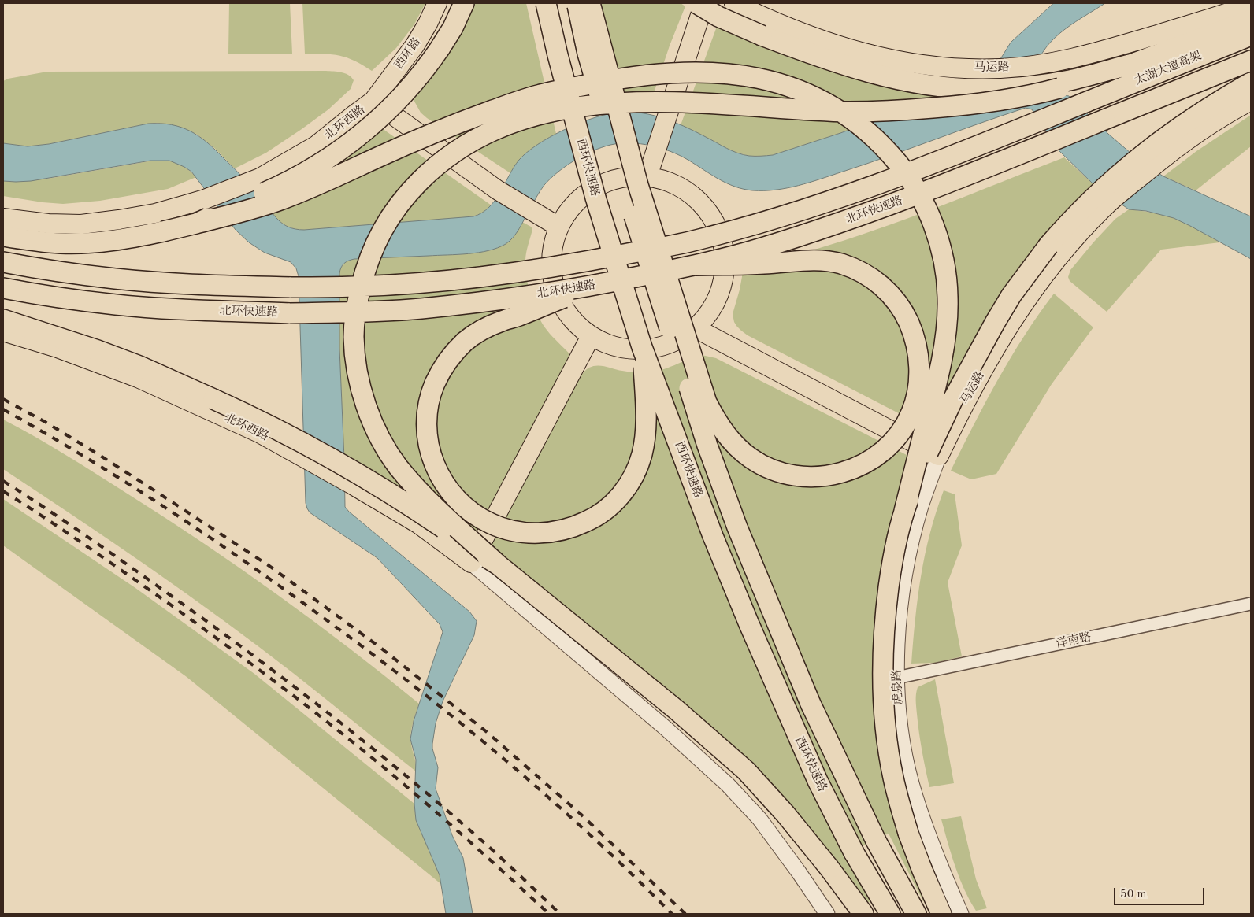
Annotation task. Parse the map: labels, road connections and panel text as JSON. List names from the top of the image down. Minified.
{"streets":{"highway":["太湖大道高架","西环快速路","北环快速路"],"main road":["西环路","马运路","北环西路"],"street":["洋南路","虎泉路"]},"crossings":[["西环路","北环西路"],["马运路","虎泉路"],["太湖大道高架","北环快速路"],["洋南路","虎泉路"]],"scale_bar":"50 m"}
